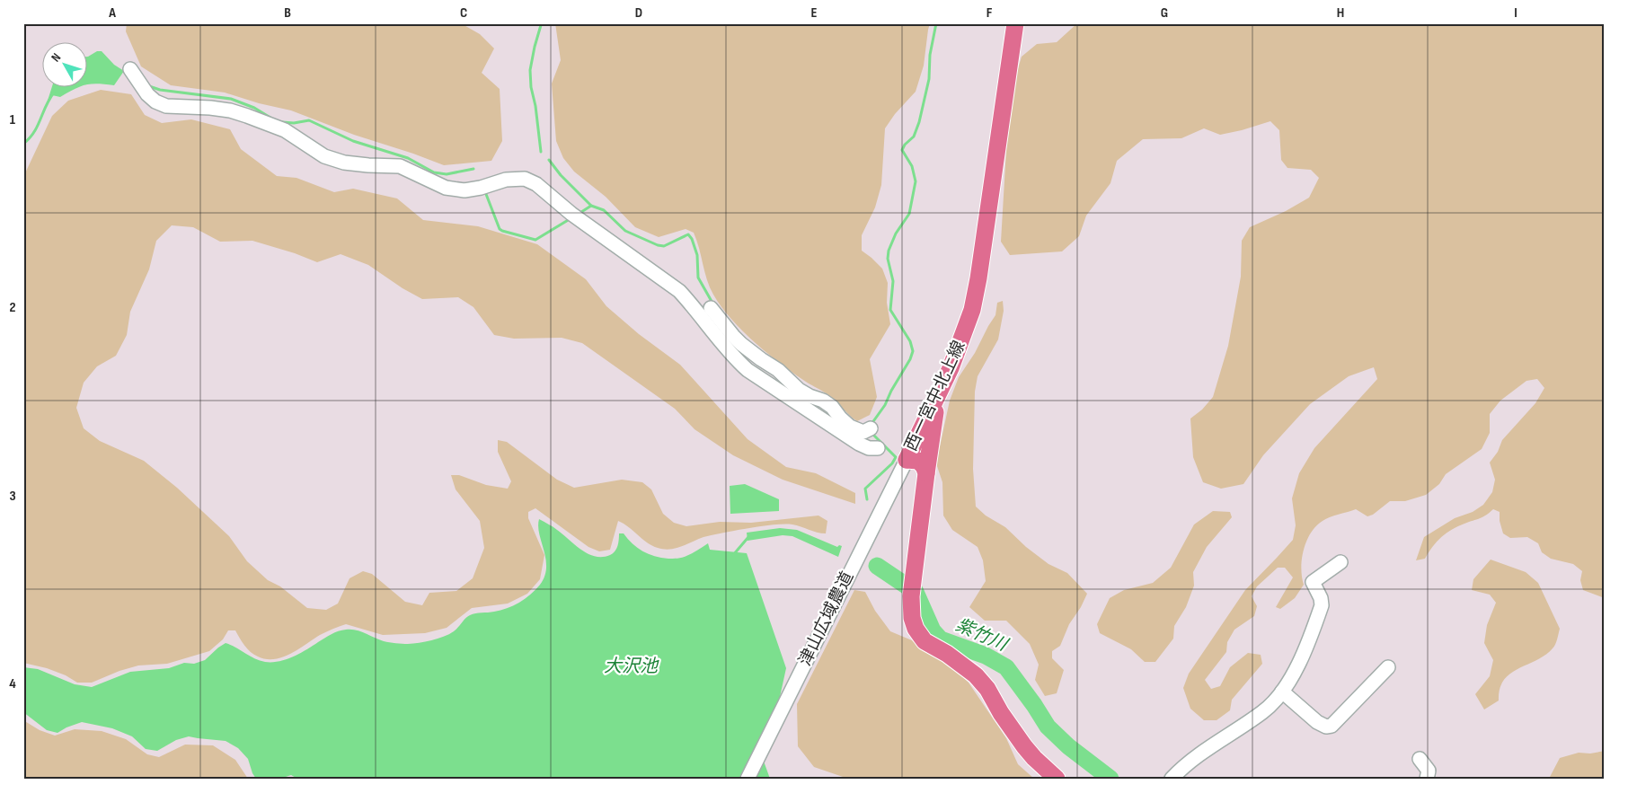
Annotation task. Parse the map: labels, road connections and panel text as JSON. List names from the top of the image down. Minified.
{"streets":{"main road":["西一宮中北上線"],"street":["津山広域農道"]},"crossings":[["西一宮中北上線","津山広域農道"]],"water":["紫竹川","大沢池"],"north":"top left","grid":{"columns":["A","B","C","D","E","F","G","H","I"],"rows":["1","2","3","4"]}}
